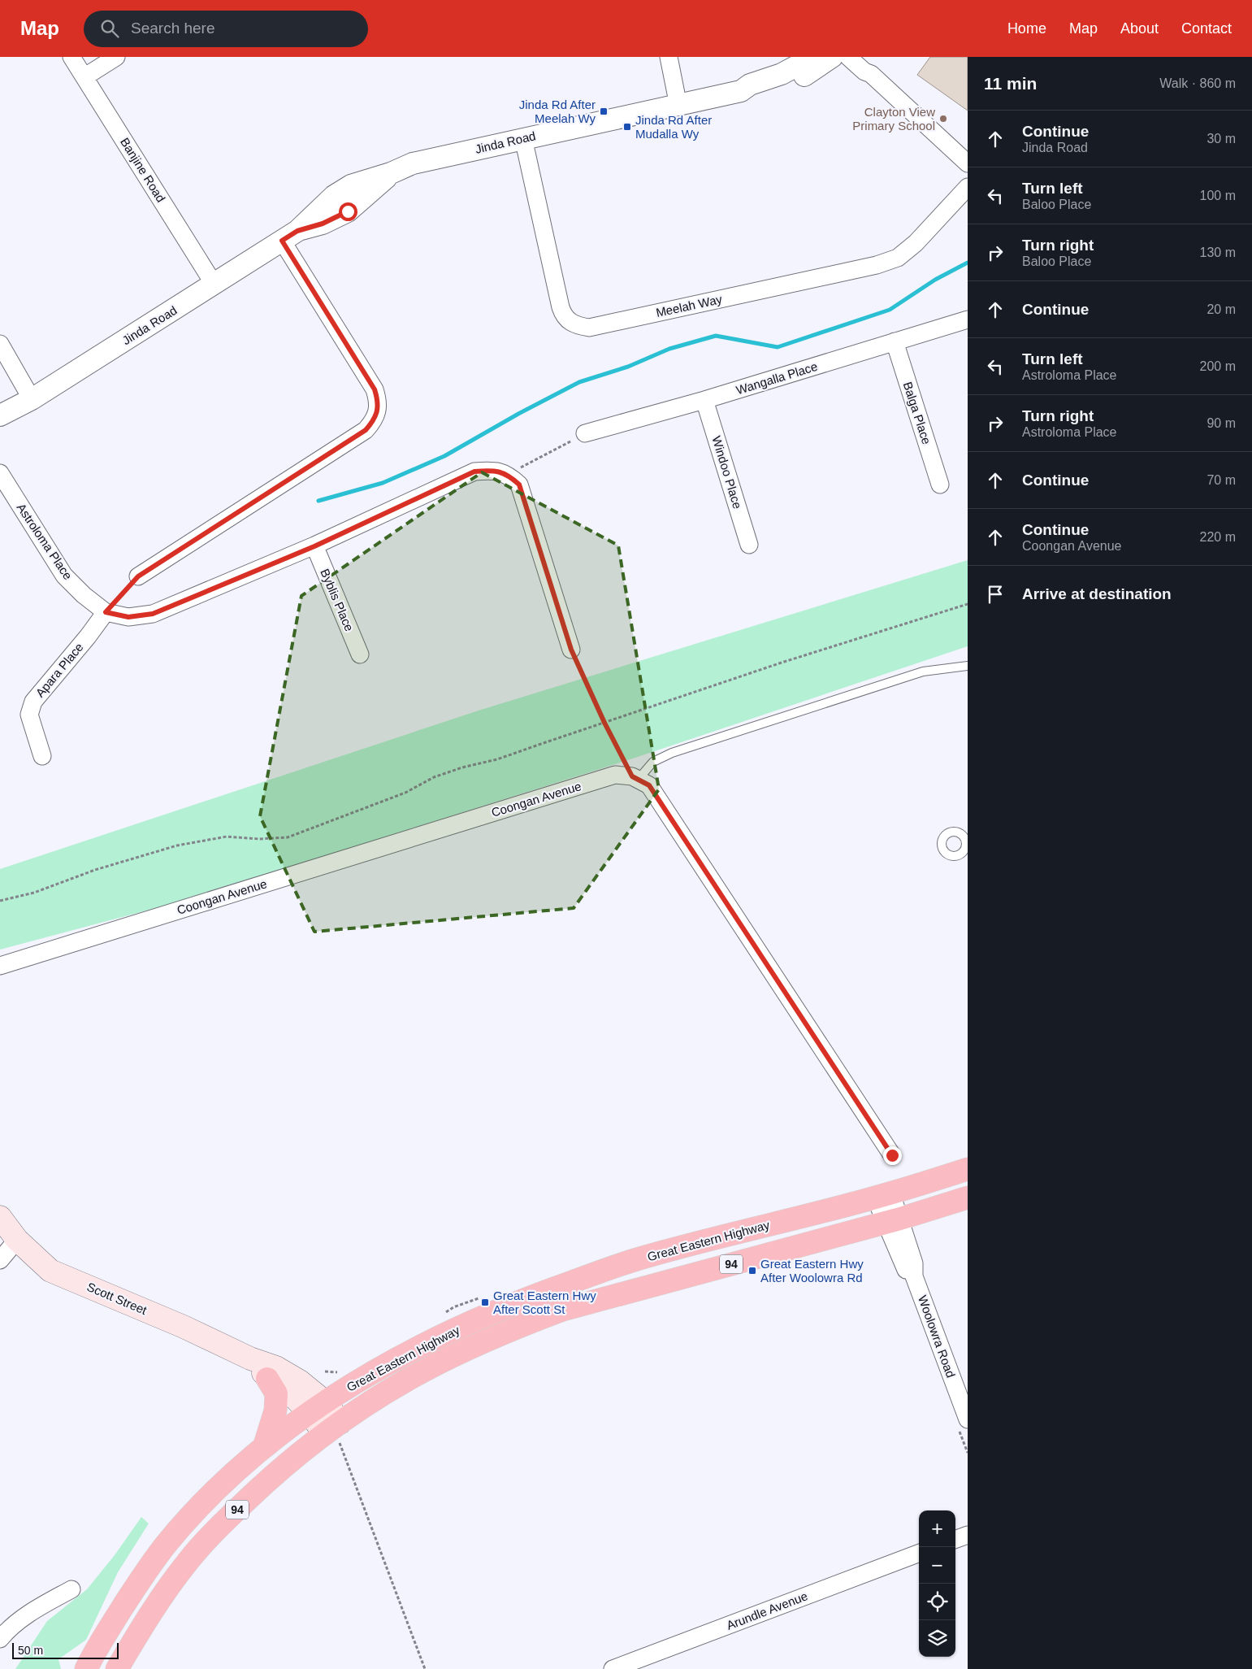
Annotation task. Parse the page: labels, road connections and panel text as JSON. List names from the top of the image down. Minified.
{"streets":{"highway":["Great Eastern Highway","94"],"main road":["Scott Street"],"street":["Jinda Road","Banjine Road","Meelah Way","Wangalla Place","Balga Place","Windoo Place","Astroloma Place","Byblis Place","Apara Place","Coongan Avenue","Woolowra Road","Arundle Avenue"]},"crossings":[["Jinda Road","Banjine Road"],["Jinda Road","Meelah Way"],["Wangalla Place","Balga Place"],["Wangalla Place","Windoo Place"],["Astroloma Place","Byblis Place"],["Astroloma Place","Apara Place"],["Great Eastern Highway","Scott Street"],["Great Eastern Highway","Woolowra Road"]],"places":{"transit":["Jinda Rd After Meelah Wy","Jinda Rd After Mudalla Wy","Great Eastern Hwy After Woolowra Rd","Great Eastern Hwy After Scott St"],"other":["Clayton View Primary School"]},"scale_bar":"50 m","page":{"header":"Map","search":"Search here","nav":["Home","Map","About","Contact"],"heading":["11 min","Walk · 860 m"],"list":[["Continue","Jinda Road","30 m"],["Turn left","Baloo Place","100 m"],["Turn right","Baloo Place","130 m"],["Continue","20 m"],["Turn left","Astroloma Place","200 m"],["Turn right","Astroloma Place","90 m"],["Continue","70 m"],["Continue","Coongan Avenue","220 m"],"Arrive at destination"],"map_buttons":["+","−"],"scale":"50 m"}}
